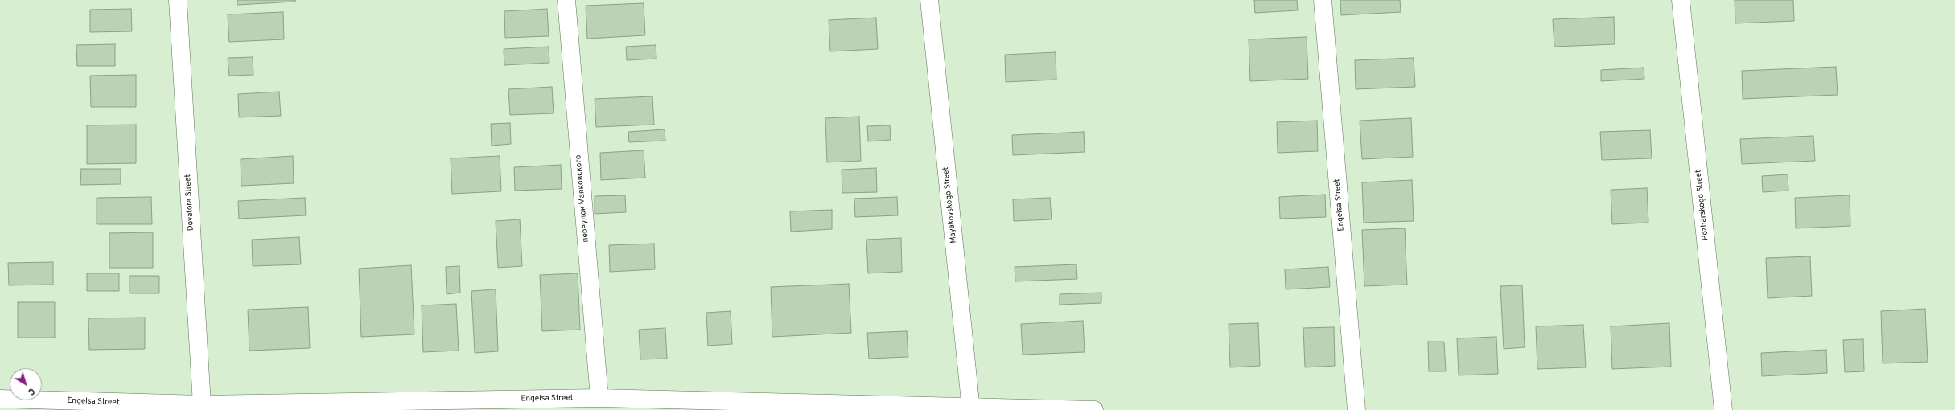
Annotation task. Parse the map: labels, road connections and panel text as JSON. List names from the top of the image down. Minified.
{"streets":{"street":["переулок Маяковского","Dovatora Street","Mayakovskogo Street","Engelsa Street","Pozharskogo Street"]},"crossings":[["переулок Маяковского","Engelsa Street"],["Dovatora Street","Engelsa Street"],["Mayakovskogo Street","Engelsa Street"]],"north":"bottom right"}
